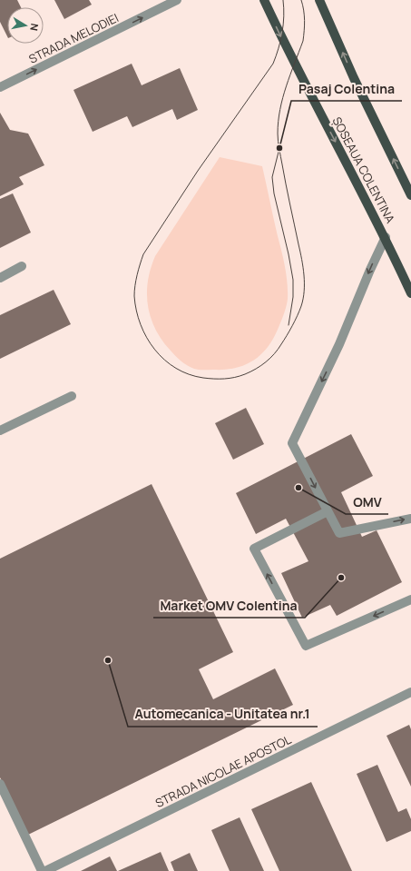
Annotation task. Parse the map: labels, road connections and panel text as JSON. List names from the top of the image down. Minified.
{"streets":{"main road":["ȘOSEAUA COLENTINA"],"street":["STRADA MELODIEI","STRADA NICOLAE APOSTOL"]},"one_way":["STRADA MELODIEI"],"places":["Pasaj Colentina","OMV","Market OMV Colentina","Automecanica - Unitatea nr.1"],"north":"right"}
